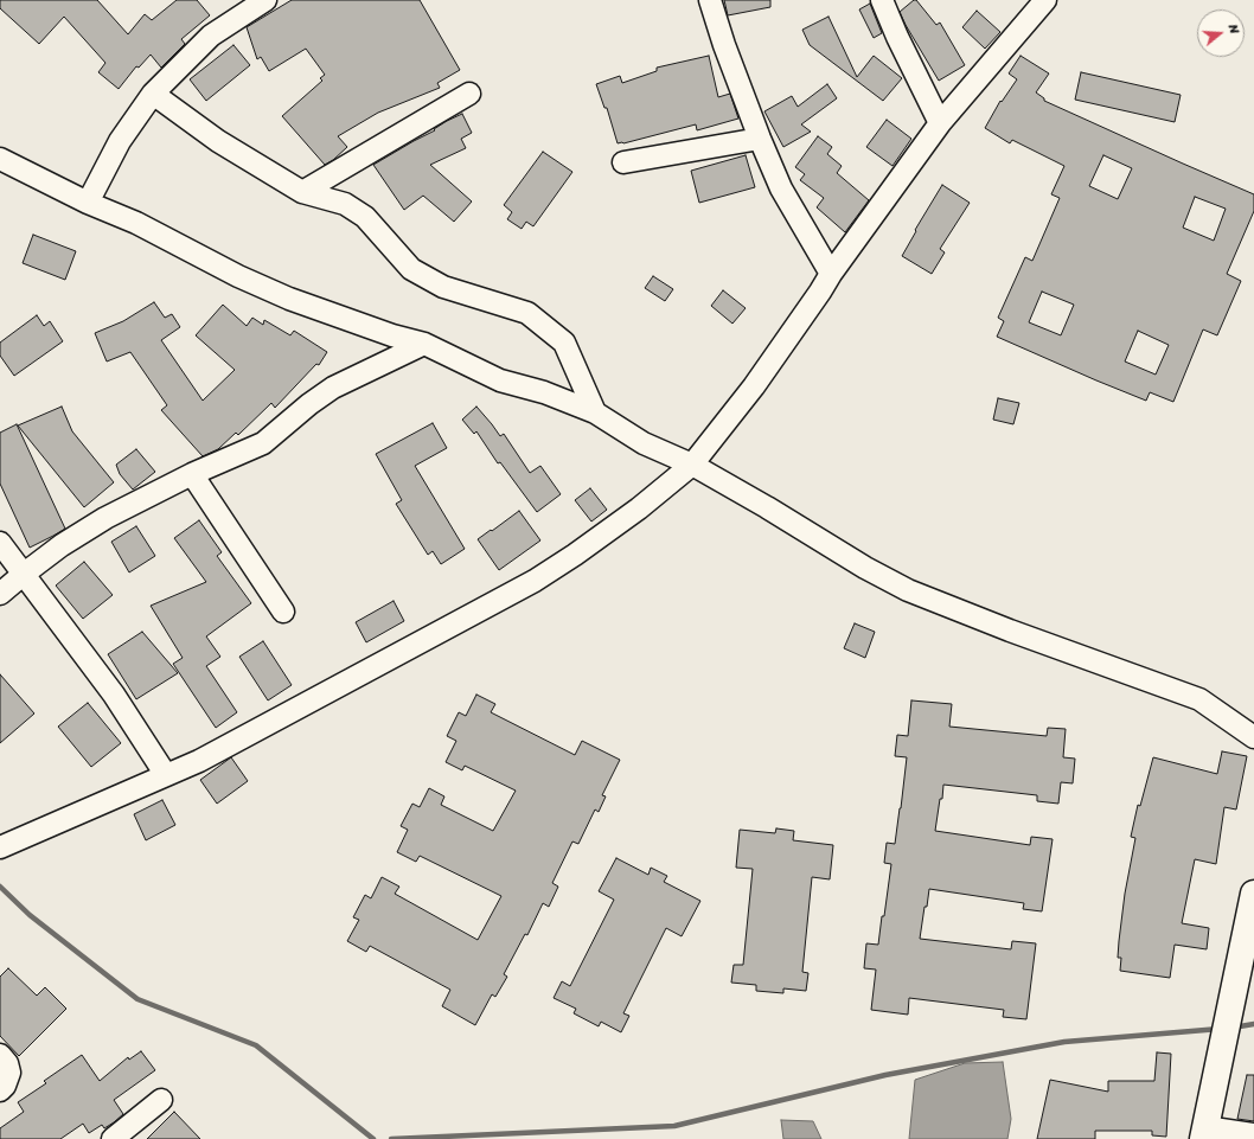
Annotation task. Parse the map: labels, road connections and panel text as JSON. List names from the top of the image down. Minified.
{"north":"right"}
